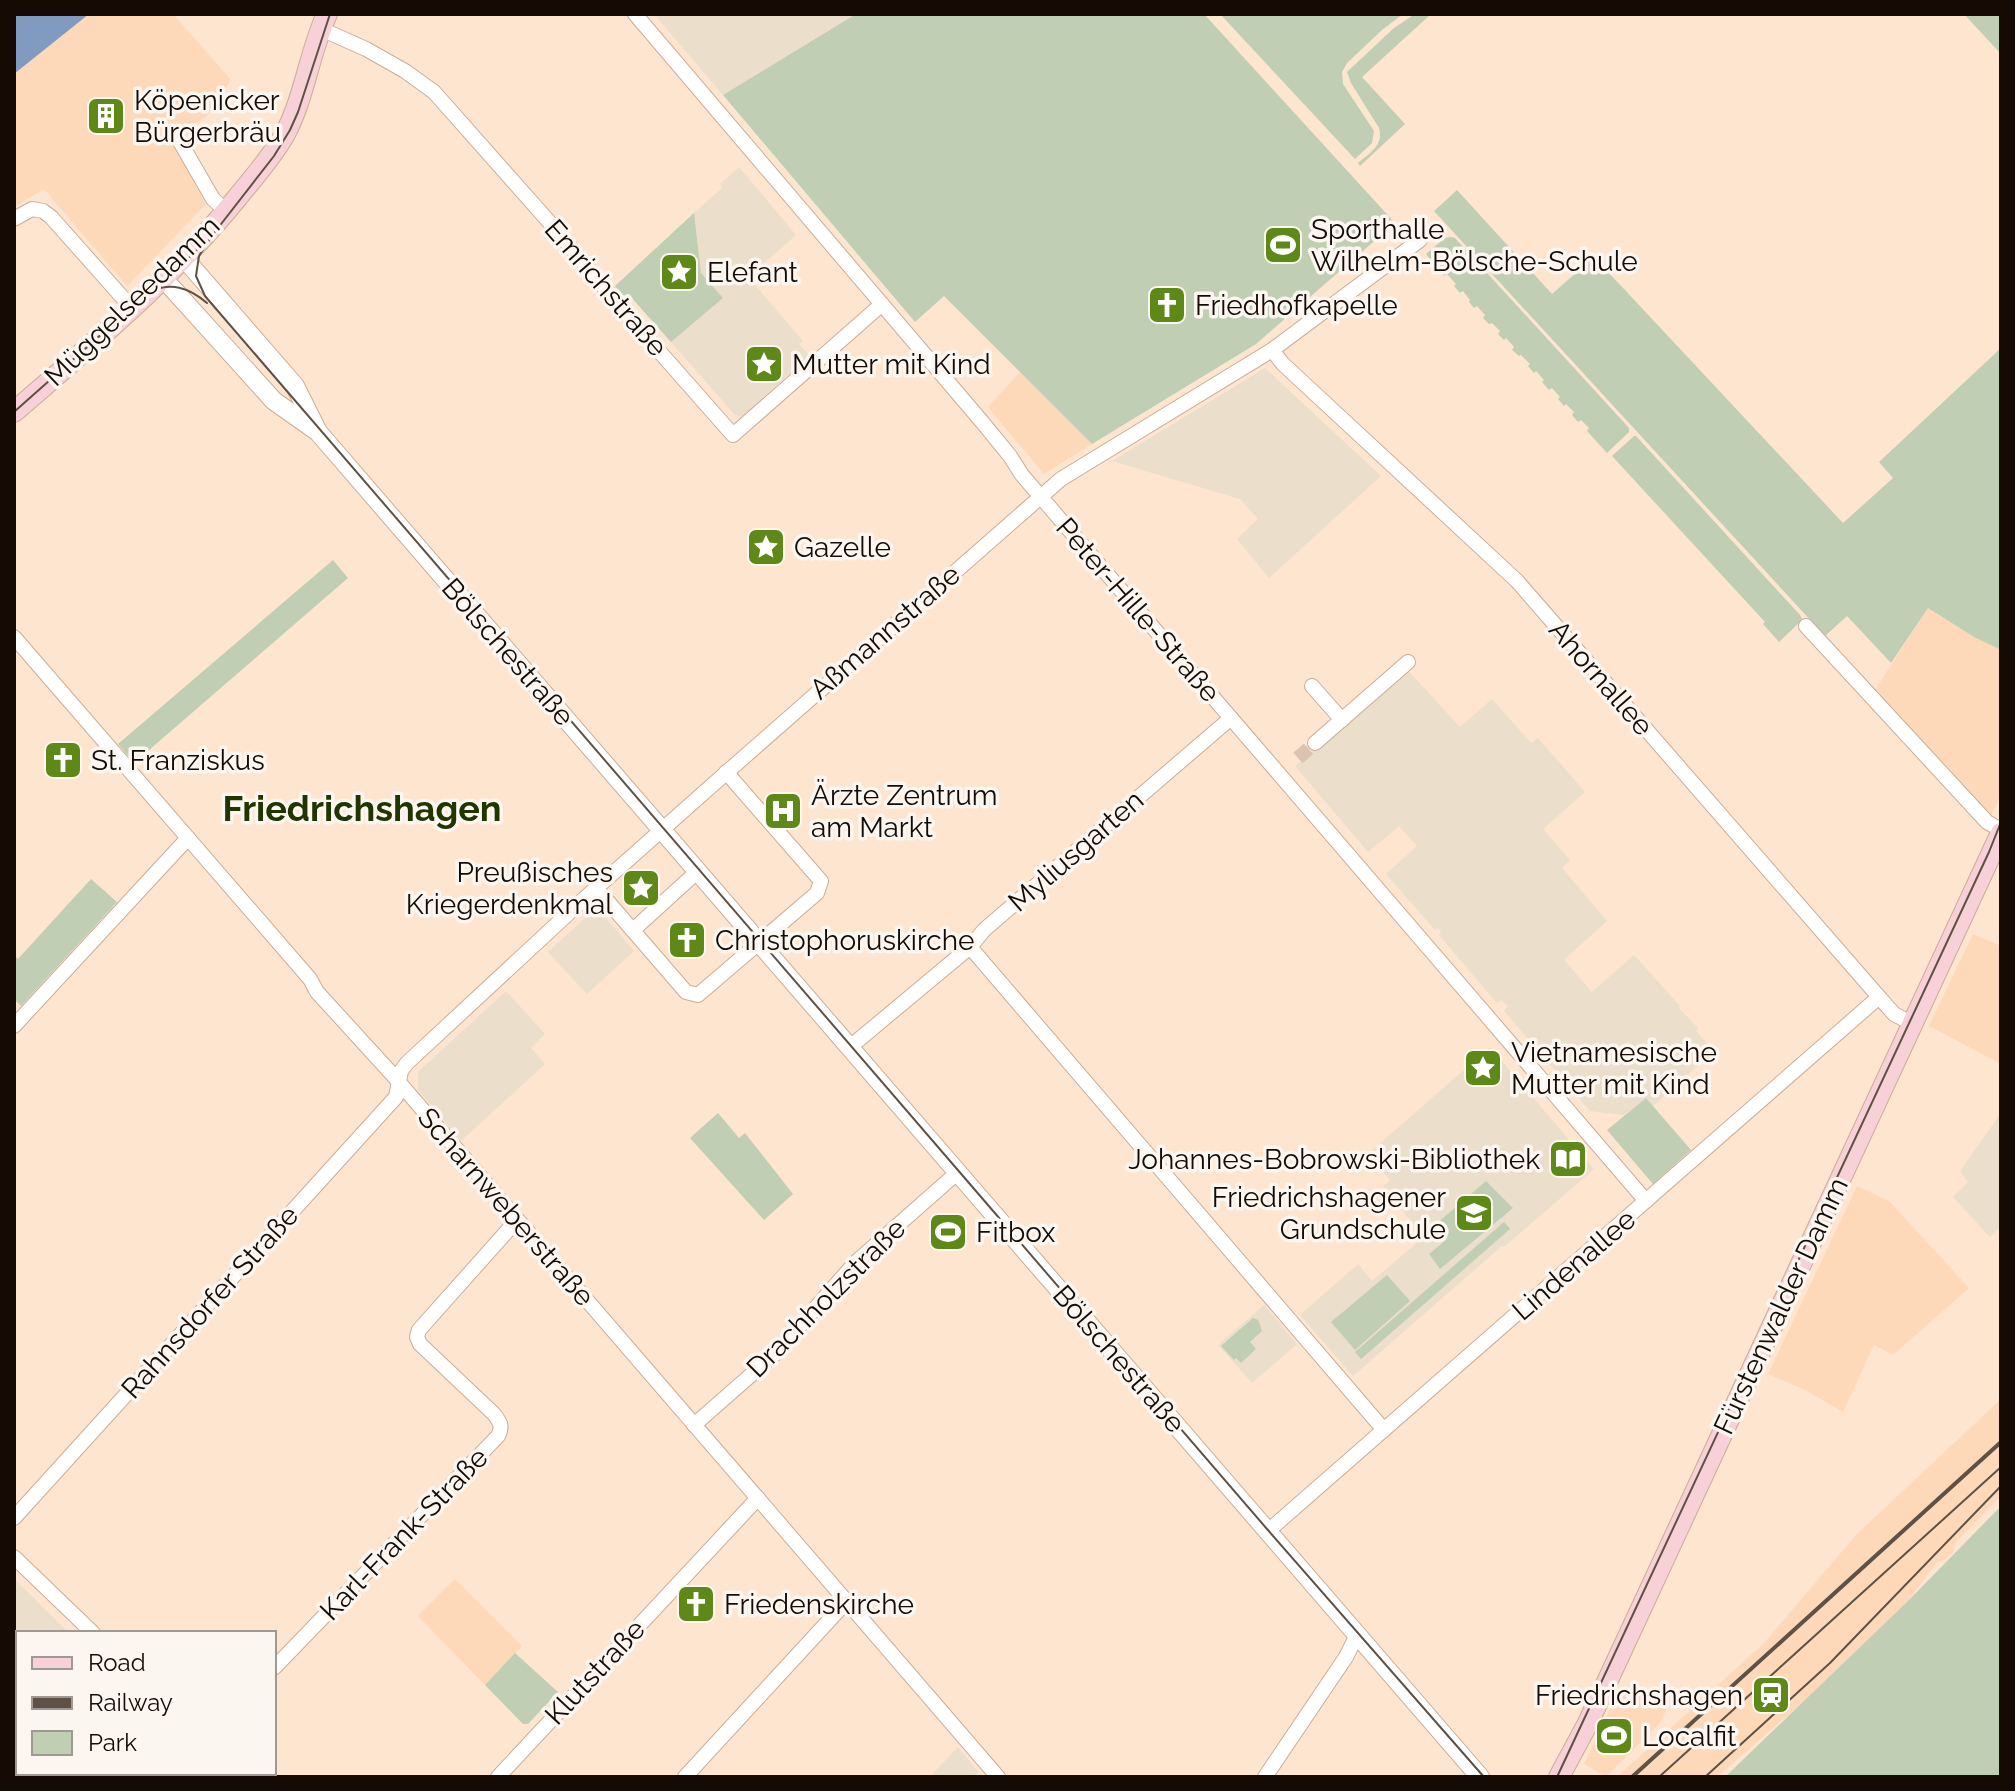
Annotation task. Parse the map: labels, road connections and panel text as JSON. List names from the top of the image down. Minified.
{"streets":{"main road":["Müggelseedamm","Fürstenwalder Damm"],"street":["Emrichstraße","Peter-Hille-Straße","Aßmannstraße","Bölschestraße","Ahornallee","Myliusgarten","Scharnweberstraße","Lindenallee","Drachholzstraße","Rahnsdorfer Straße","Karl-Frank-Straße","Klutstraße"]},"crossings":[["Emrichstraße","Müggelseedamm"],["Emrichstraße","Peter-Hille-Straße"],["Müggelseedamm","Bölschestraße"],["Peter-Hille-Straße","Aßmannstraße"],["Peter-Hille-Straße","Myliusgarten"],["Peter-Hille-Straße","Lindenallee"],["Aßmannstraße","Bölschestraße"],["Aßmannstraße","Ahornallee"],["Aßmannstraße","Scharnweberstraße"],["Aßmannstraße","Rahnsdorfer Straße"],["Bölschestraße","Myliusgarten"],["Bölschestraße","Lindenallee"],["Bölschestraße","Drachholzstraße"],["Ahornallee","Lindenallee"],["Ahornallee","Fürstenwalder Damm"],["Scharnweberstraße","Drachholzstraße"],["Scharnweberstraße","Rahnsdorfer Straße"],["Scharnweberstraße","Karl-Frank-Straße"],["Scharnweberstraße","Klutstraße"]],"districts":["Friedrichshagen"],"places":{"building":["Köpenicker Bürgerbräu"],"sports":["Sporthalle Wilhelm-Bölsche-Schule","Fitbox","Localfit"],"place":["Elefant","Mutter mit Kind","Gazelle","Preußisches Kriegerdenkmal","Vietnamesische Mutter mit Kind"],"church":["Friedhofkapelle","St. Franziskus","Christophoruskirche","Friedenskirche"],"hospital":["Ärzte Zentrum am Markt"],"library":["Johannes-Bobrowski-Bibliothek"],"school or university":["Friedrichshagener Grundschule"],"station":["Friedrichshagen"]},"legend":["Road","Railway","Park"]}
